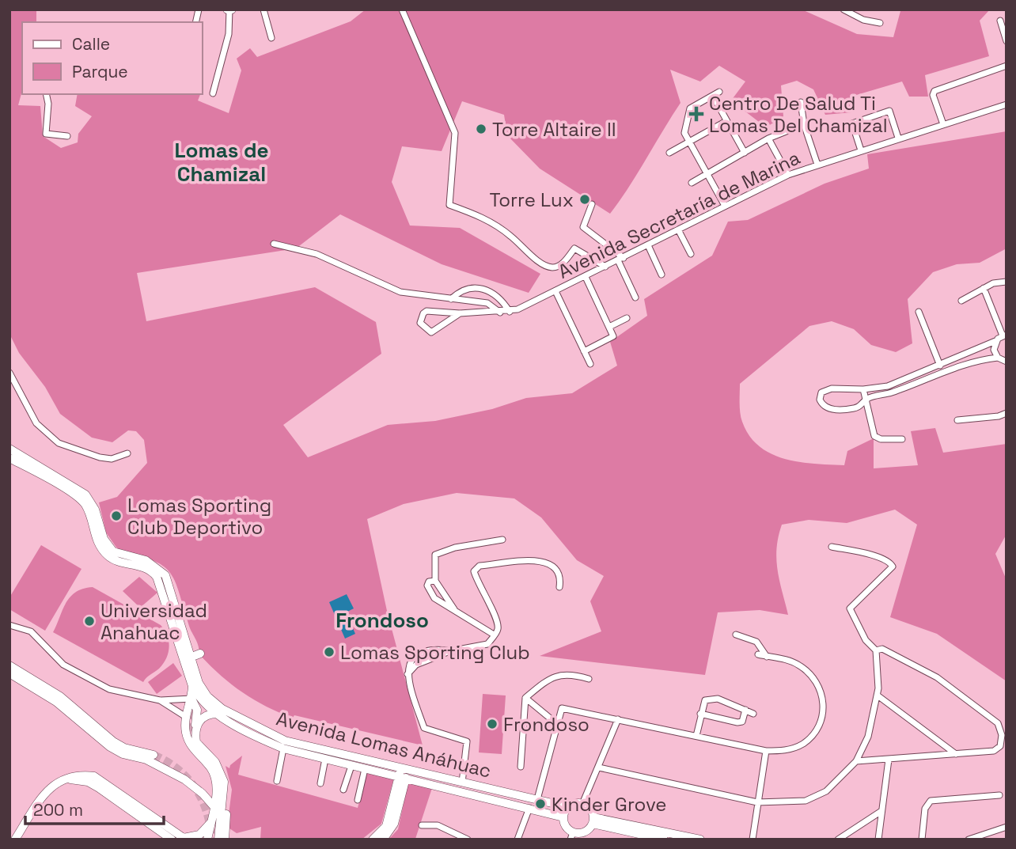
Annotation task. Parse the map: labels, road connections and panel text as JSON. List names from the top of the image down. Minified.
{"streets":{"main road":["Avenida Lomas Anáhuac"],"street":["Avenida Secretaría de Marina"]},"districts":["Lomas de Chamizal","Frondoso"],"places":{"health":["Centro De Salud Ti Lomas Del Chamizal"],"other":["Torre Altaire II","Torre Lux","Lomas Sporting Club Deportivo","Universidad Anahuac","Lomas Sporting Club","Frondoso","Kinder Grove"]},"legend":["Calle","Parque"],"scale_bar":"200 m"}
